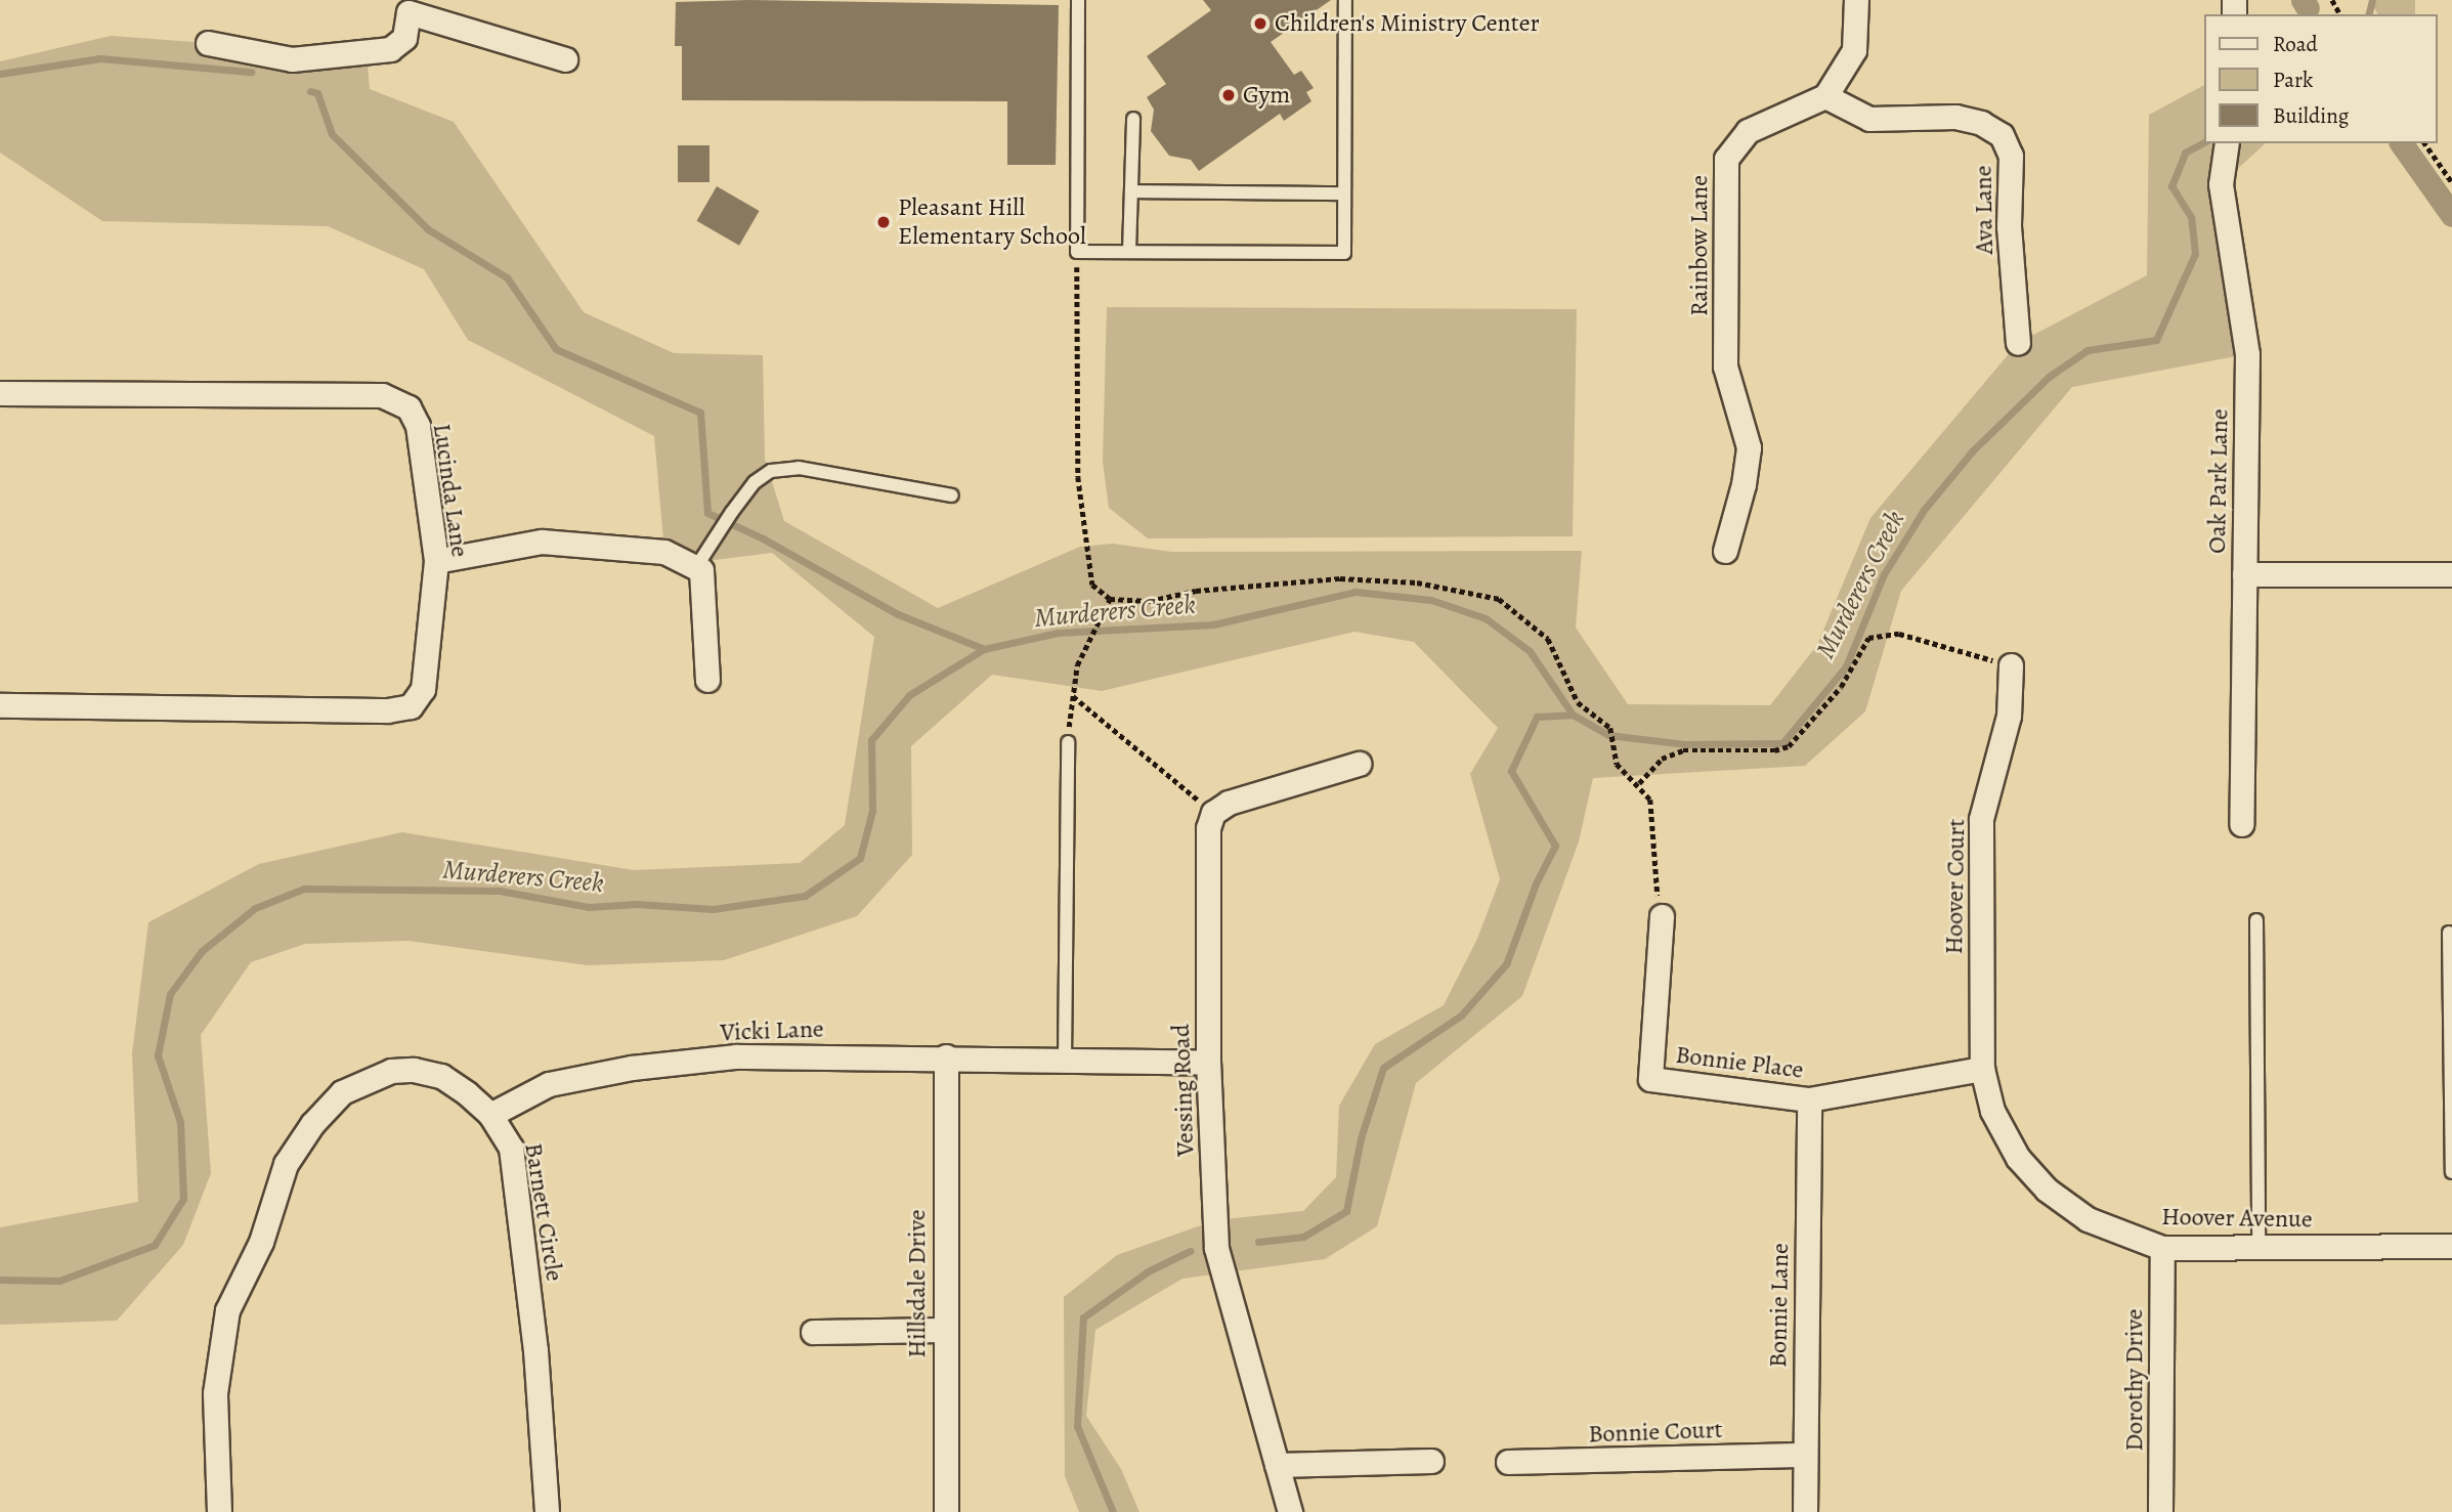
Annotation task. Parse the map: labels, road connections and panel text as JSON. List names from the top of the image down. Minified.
{"streets":{"street":["Ava Lane","Rainbow Lane","Oak Park Lane","Lucinda Lane","Hoover Court","Vicki Lane","Bonnie Place","Vessing Road","Barnett Circle","Hoover Avenue","Hillsdale Drive","Bonnie Lane","Dorothy Drive","Bonnie Court"]},"crossings":[["Ava Lane","Rainbow Lane"],["Hoover Court","Bonnie Place"],["Hoover Court","Hoover Avenue"],["Vicki Lane","Vessing Road"],["Vicki Lane","Barnett Circle"],["Vicki Lane","Hillsdale Drive"],["Bonnie Place","Hoover Avenue"],["Bonnie Place","Bonnie Lane"],["Hoover Avenue","Dorothy Drive"],["Bonnie Lane","Bonnie Court"]],"water":["Murderers Creek"],"places":["Children's Ministry Center","Gym","Pleasant Hill Elementary School"],"legend":["Road","Park","Building"]}
